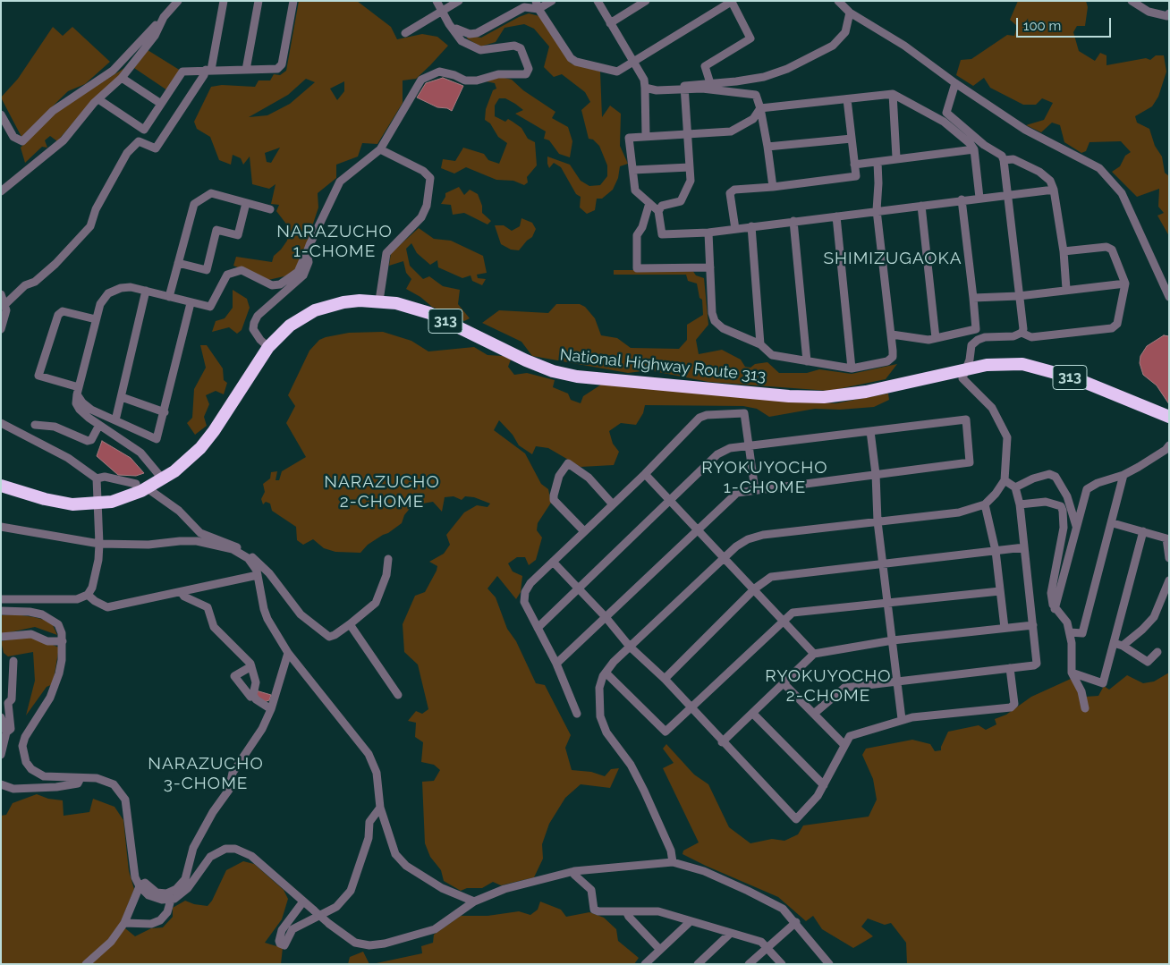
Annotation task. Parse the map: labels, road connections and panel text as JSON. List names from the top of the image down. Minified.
{"streets":{"highway":["313","National Highway Route 313"]},"districts":["NARAZUCHO 1-CHOME","SHIMIZUGAOKA","RYOKUYOCHO 1-CHOME","NARAZUCHO 2-CHOME","RYOKUYOCHO 2-CHOME","NARAZUCHO 3-CHOME"],"scale_bar":"100 m"}
